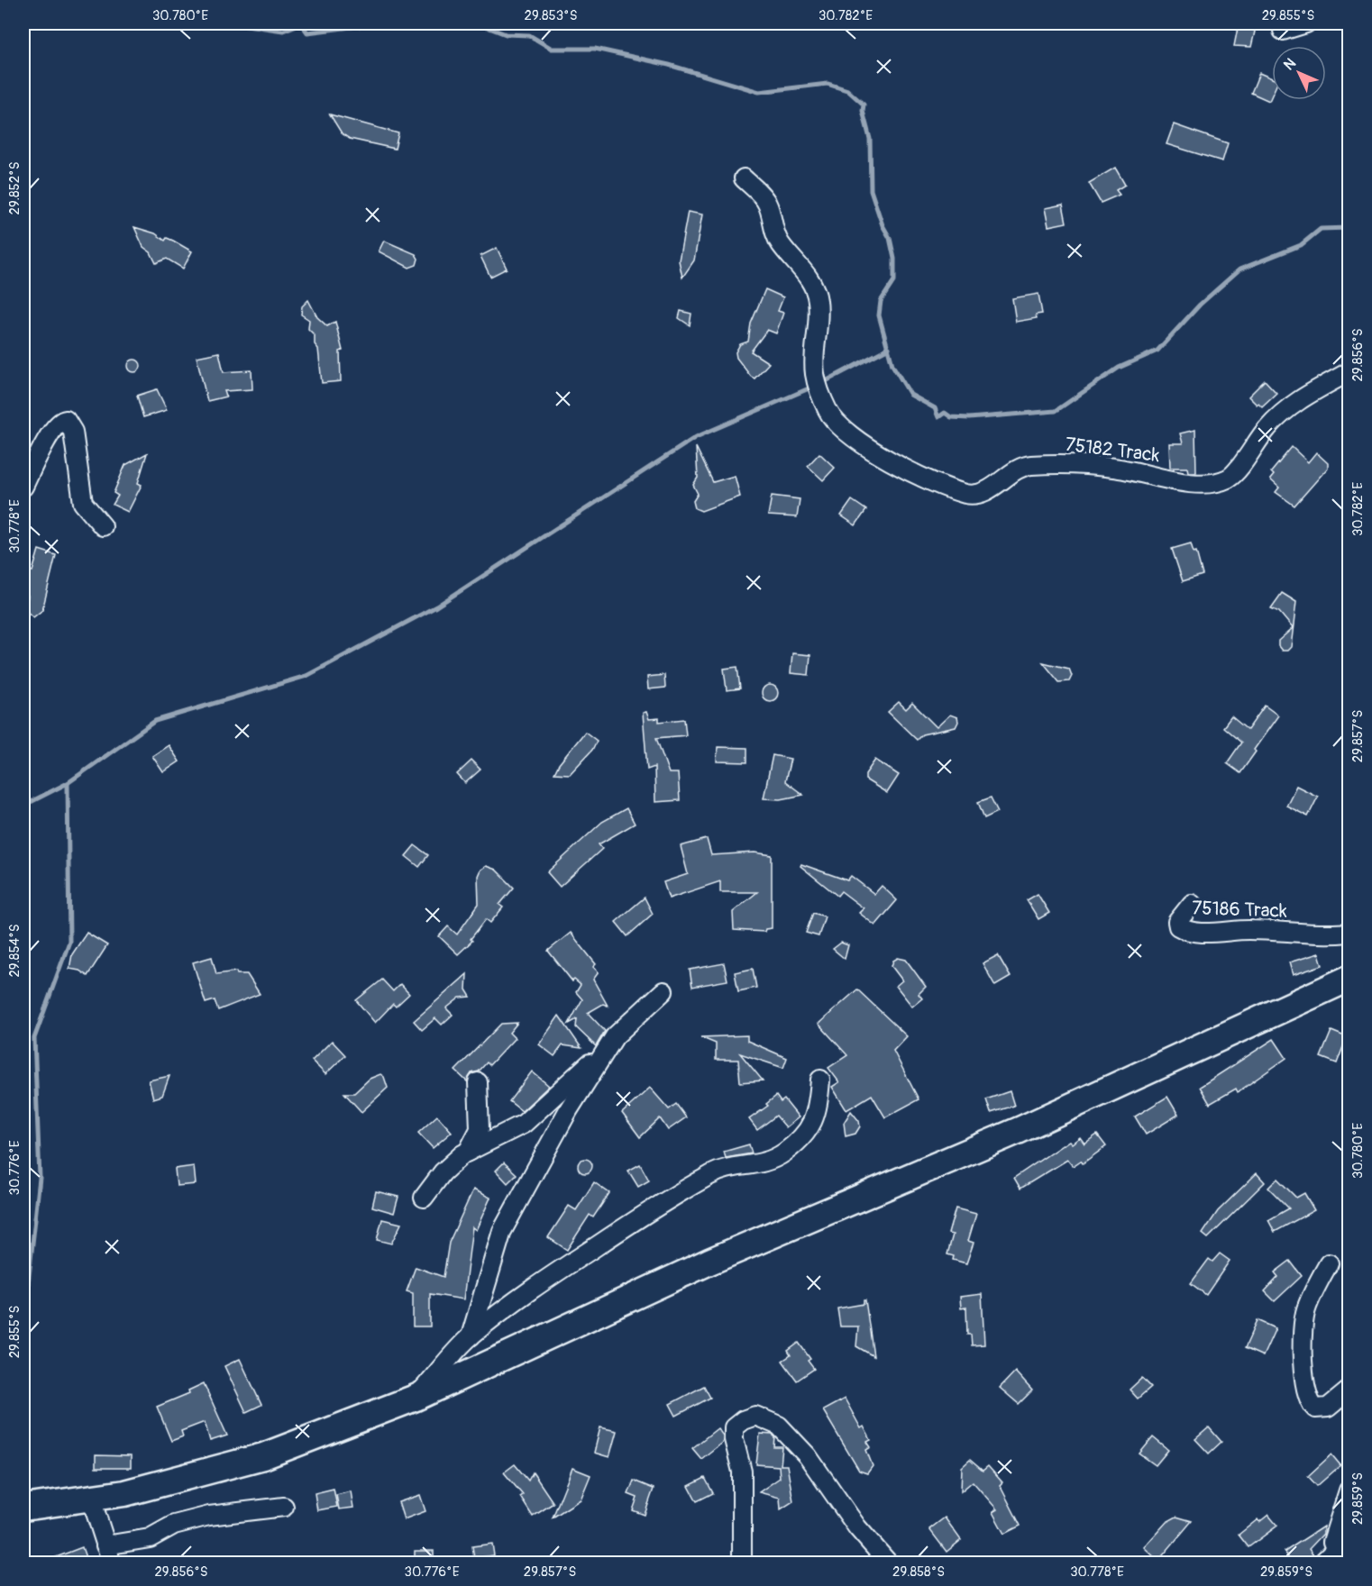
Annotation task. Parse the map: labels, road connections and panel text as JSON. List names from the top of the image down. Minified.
{"streets":{"street":["75182 Track","75186 Track"]},"north":"top left","coordinates":["30.780°E","29.853°S","30.782°E","29.855°S","29.852°S","29.856°S","30.778°E","29.857°S","29.854°S","30.776°E","29.859°S","29.858°S"]}
